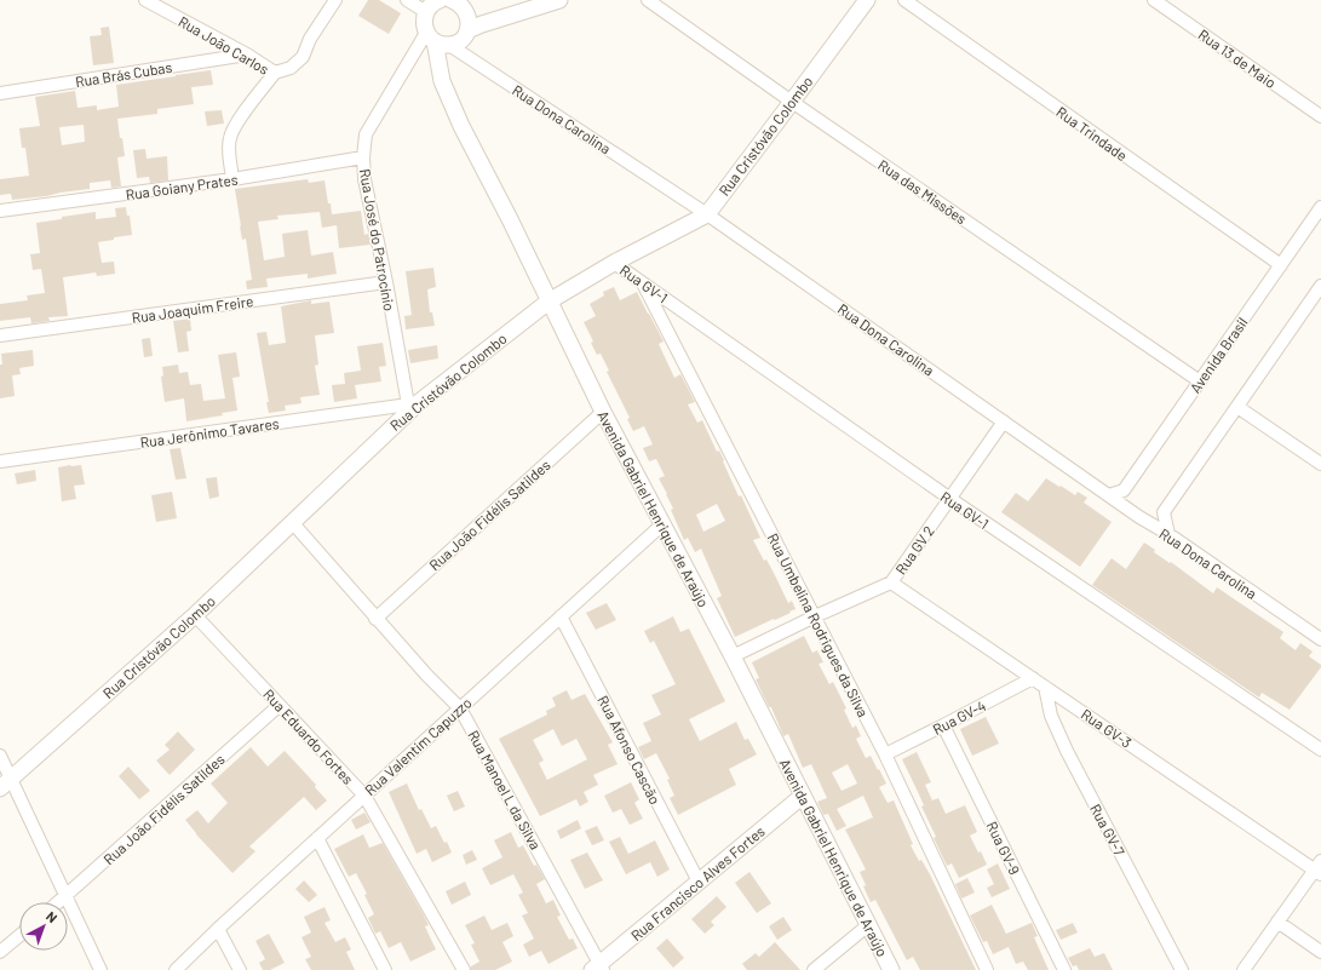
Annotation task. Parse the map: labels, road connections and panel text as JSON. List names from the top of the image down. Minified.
{"streets":{"street":["Rua João Carlos","Rua 13 de Maio","Rua Brás Cubas","Rua Dona Carolina","Rua Trindade","Rua Cristóvão Colombo","Rua Goiany Prates","Rua das Missões","Rua José do Patrocínio","Rua GV-1","Rua Joaquim Freire","Avenida Brasil","Rua Jerônimo Tavares","Avenida Gabriel Henrique de Araújo","Rua João Fidélis Satildes","Rua GV 2","Rua Umbelina Rodrigues da Silva","Rua GV-4","Rua GV-3","Rua Eduardo Fortes","Rua Valentim Capuzzo","Rua Afonso Cascão","Rua Manoel L da Silva","Rua GV-7","Rua GV-9","Rua Francisco Alves Fortes"]},"crossings":[["Rua João Carlos","Rua Brás Cubas"],["Rua João Carlos","Rua Goiany Prates"],["Rua Dona Carolina","Rua Cristóvão Colombo"],["Rua Dona Carolina","Rua José do Patrocínio"],["Rua Dona Carolina","Avenida Brasil"],["Rua Dona Carolina","Avenida Gabriel Henrique de Araújo"],["Rua Dona Carolina","Rua GV 2"],["Rua Trindade","Avenida Brasil"],["Rua Cristóvão Colombo","Rua das Missões"],["Rua Cristóvão Colombo","Rua José do Patrocínio"],["Rua Cristóvão Colombo","Rua GV-1"],["Rua Cristóvão Colombo","Rua Jerônimo Tavares"],["Rua Cristóvão Colombo","Avenida Gabriel Henrique de Araújo"],["Rua Cristóvão Colombo","Rua Eduardo Fortes"],["Rua Cristóvão Colombo","Rua Manoel L da Silva"],["Rua Goiany Prates","Rua José do Patrocínio"],["Rua das Missões","Avenida Brasil"],["Rua José do Patrocínio","Rua Joaquim Freire"],["Rua José do Patrocínio","Rua Jerônimo Tavares"],["Rua José do Patrocínio","Avenida Gabriel Henrique de Araújo"],["Rua GV-1","Rua GV 2"],["Rua GV-1","Rua Umbelina Rodrigues da Silva"],["Avenida Gabriel Henrique de Araújo","Rua João Fidélis Satildes"],["Avenida Gabriel Henrique de Araújo","Rua GV 2"],["Avenida Gabriel Henrique de Araújo","Rua Valentim Capuzzo"],["Avenida Gabriel Henrique de Araújo","Rua Francisco Alves Fortes"],["Rua João Fidélis Satildes","Rua Eduardo Fortes"],["Rua João Fidélis Satildes","Rua Manoel L da Silva"],["Rua GV 2","Rua Umbelina Rodrigues da Silva"],["Rua GV 2","Rua GV-3"],["Rua Umbelina Rodrigues da Silva","Rua GV-4"],["Rua GV-4","Rua GV-3"],["Rua GV-4","Rua GV-9"],["Rua GV-3","Rua GV-7"],["Rua Eduardo Fortes","Rua Valentim Capuzzo"],["Rua Valentim Capuzzo","Rua Afonso Cascão"],["Rua Valentim Capuzzo","Rua Manoel L da Silva"],["Rua Afonso Cascão","Rua Francisco Alves Fortes"],["Rua Manoel L da Silva","Rua Francisco Alves Fortes"]],"north":"top right"}
